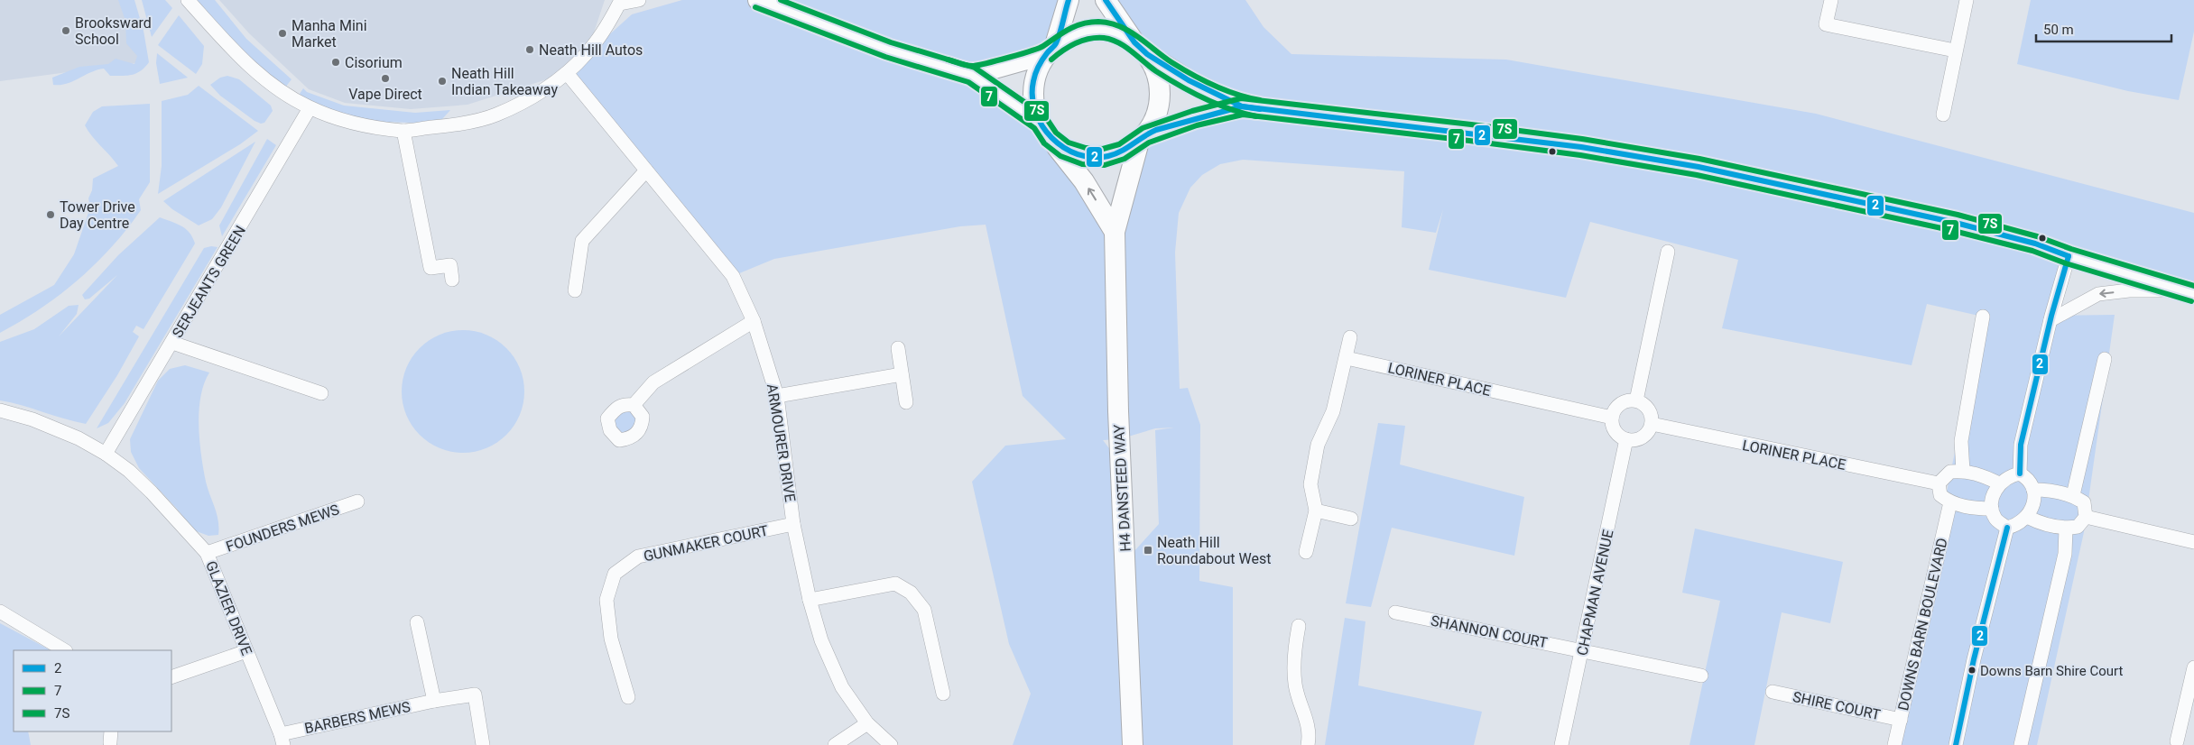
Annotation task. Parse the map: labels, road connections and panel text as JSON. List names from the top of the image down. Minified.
{"streets":{"street":["SERJEANTS GREEN","LORINER PLACE","ARMOURER DRIVE","H4 DANSTEED WAY","FOUNDERS MEWS","GUNMAKER COURT","CHAPMAN AVENUE","GLAZIER DRIVE","DOWNS BARN BOULEVARD","SHANNON COURT","SHIRE COURT","BARBERS MEWS"]},"crossings":[["SERJEANTS GREEN","GLAZIER DRIVE"],["LORINER PLACE","CHAPMAN AVENUE"],["ARMOURER DRIVE","GUNMAKER COURT"],["FOUNDERS MEWS","GLAZIER DRIVE"],["CHAPMAN AVENUE","SHANNON COURT"],["GLAZIER DRIVE","BARBERS MEWS"],["DOWNS BARN BOULEVARD","SHIRE COURT"]],"places":{"other":["Brooksward School","Manha Mini Market","Neath Hill Autos","Cisorium","Vape Direct","Neath Hill Indian Takeaway","Tower Drive Day Centre","Downs Barn Shire Court"],"transit":["Neath Hill Roundabout West"]},"lines":["transit line 2","transit line 7S","transit line 7"],"legend":["2","7","7S"],"scale_bar":"50 m"}
